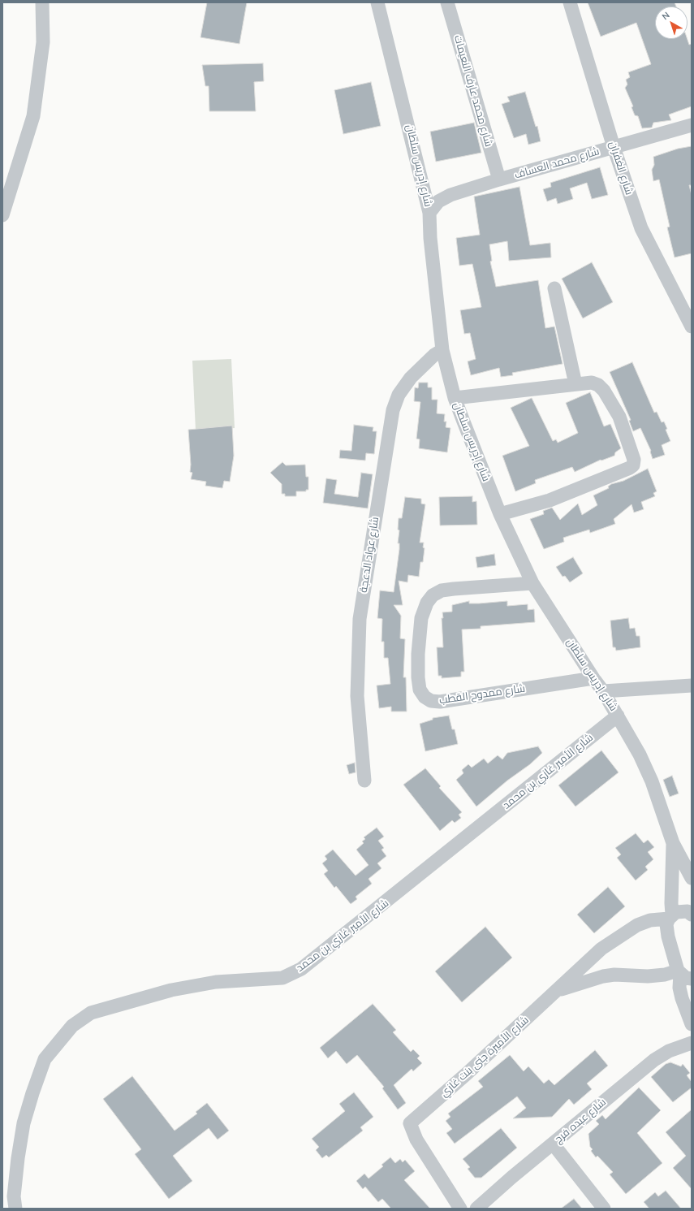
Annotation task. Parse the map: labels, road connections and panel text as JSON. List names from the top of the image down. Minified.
{"streets":{"street":["شارع محمد عارف النعيمات","شارع محمد العساف","شارع إدريس سلطان","شارع الغفران","شارع عواد الدعجة","شارع ممدوح القطب","شارع الأمير غازي بن محمد","شارع الأميرة جنى بنت غازي","شارع عبده فرج"]},"crossings":[["شارع محمد عارف النعيمات","شارع محمد العساف"],["شارع محمد العساف","شارع إدريس سلطان"],["شارع محمد العساف","شارع الغفران"],["شارع إدريس سلطان","شارع عواد الدعجة"],["شارع إدريس سلطان","شارع ممدوح القطب"],["شارع إدريس سلطان","شارع الأمير غازي بن محمد"],["شارع إدريس سلطان","شارع الأميرة جنى بنت غازي"]],"north":"top left"}
